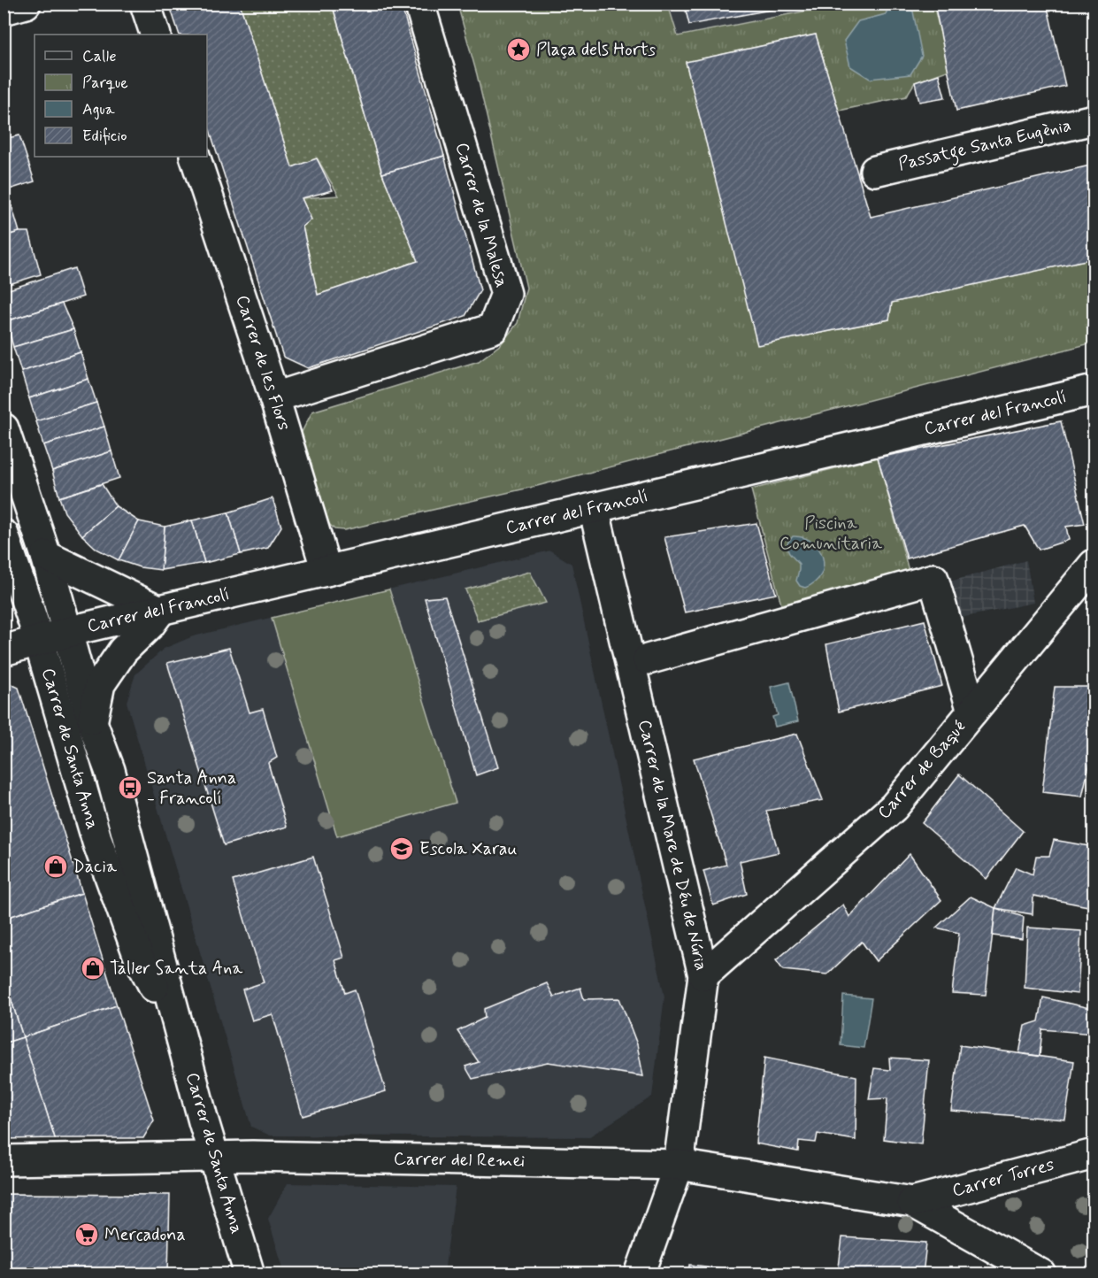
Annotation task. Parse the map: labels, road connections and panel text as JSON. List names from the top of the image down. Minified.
{"streets":{"street":["Passatge Santa Eugènia","Carrer de la Malesa","Carrer de les Flors","Carrer del Francolí","Carrer de Santa Anna","Carrer de Baqué","Carrer de la Mare de Déu de Núria","Carrer del Remei","Carrer Torres"]},"crossings":[["Carrer de la Malesa","Carrer de les Flors"],["Carrer de les Flors","Carrer del Francolí"],["Carrer del Francolí","Carrer de Santa Anna"],["Carrer del Francolí","Carrer de la Mare de Déu de Núria"],["Carrer de Santa Anna","Carrer del Remei"],["Carrer de Baqué","Carrer de la Mare de Déu de Núria"],["Carrer de la Mare de Déu de Núria","Carrer del Remei"],["Carrer del Remei","Carrer Torres"]],"parks":["Piscina Comunitaria"],"places":{"place":["Plaça dels Horts"],"bus stop":["Santa Anna - Francolí"],"school or university":["Escola Xarau"],"shop":["Dacia","Taller Santa Ana"],"supermarket":["Mercadona"]},"legend":["Calle","Parque","Agua","Edificio"]}
